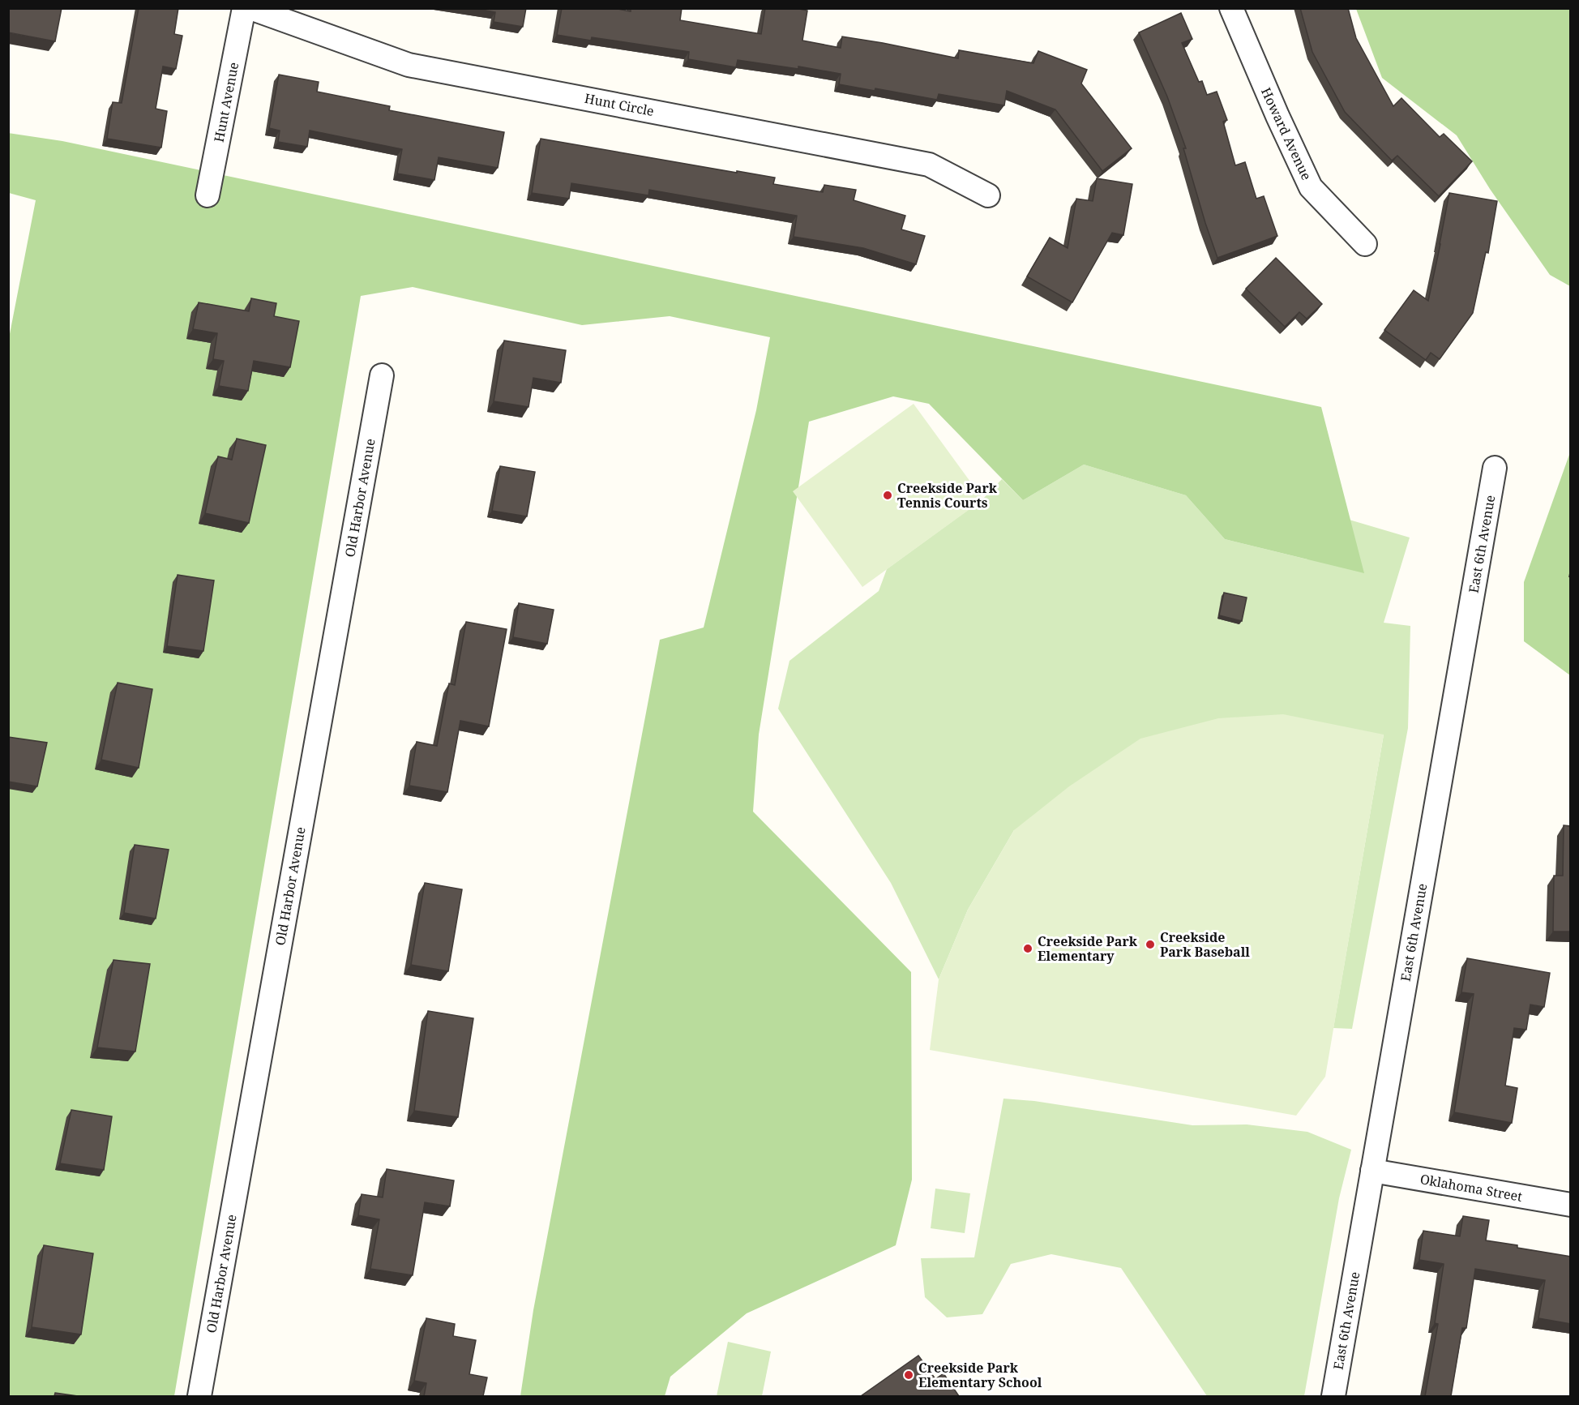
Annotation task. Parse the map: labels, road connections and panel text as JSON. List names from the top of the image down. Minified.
{"streets":{"street":["Hunt Avenue","Hunt Circle","Howard Avenue","Old Harbor Avenue","East 6th Avenue","Oklahoma Street"]},"crossings":[["East 6th Avenue","Oklahoma Street"]],"places":["Creekside Park Tennis Courts","Creekside Park Baseball","Creekside Park Elementary","Creekside Park Elementary School"]}
